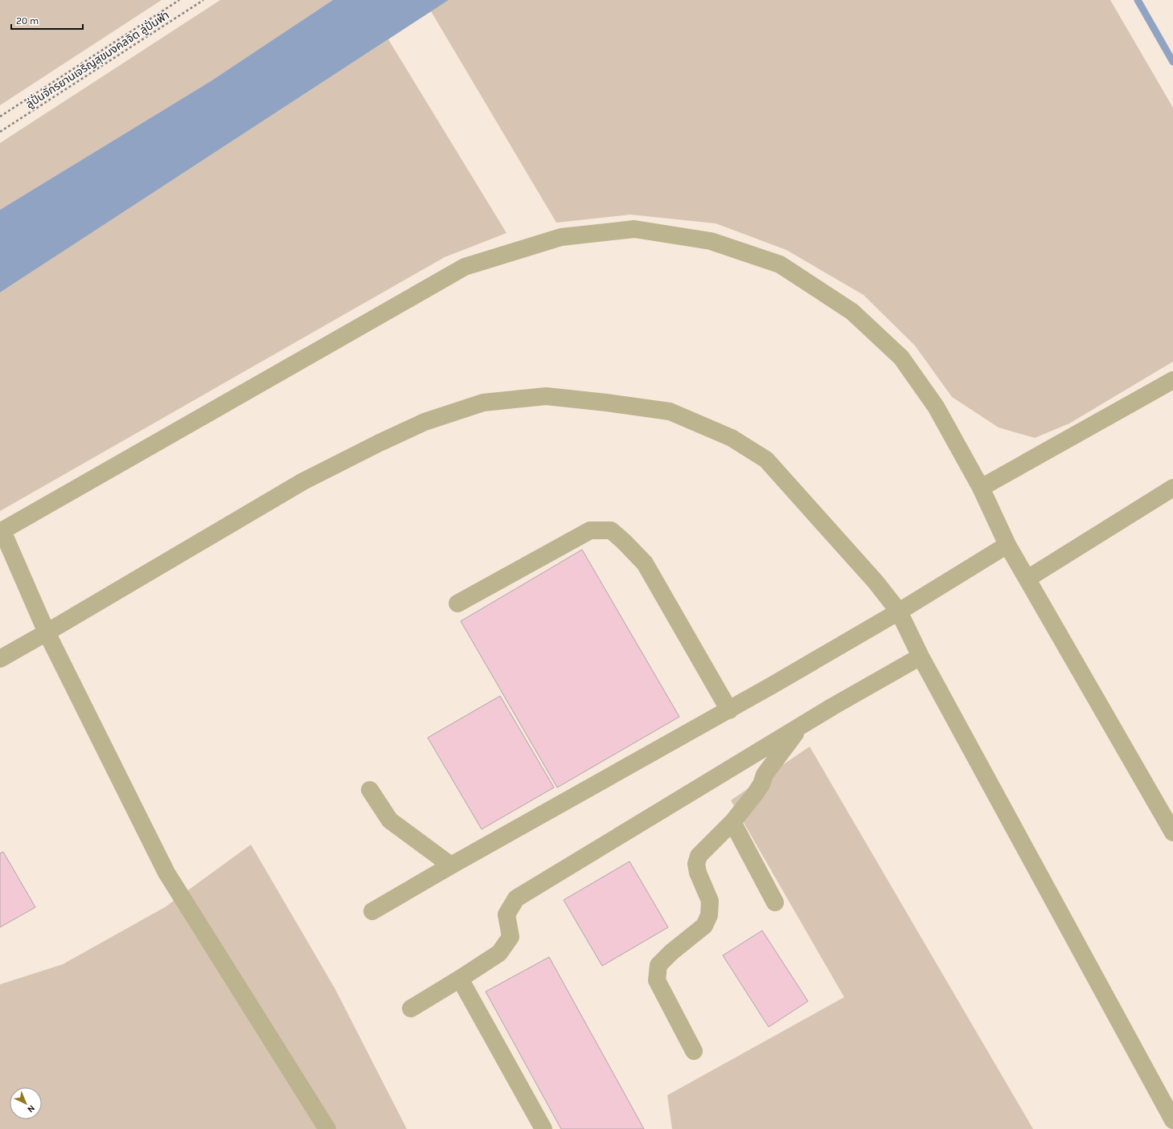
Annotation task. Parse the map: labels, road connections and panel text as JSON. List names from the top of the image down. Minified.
{"streets":{"path":["ลู่ปั่นจักรยานเจริญสุขมงคลจิต ลู่ปั่นฟ้า"]},"scale_bar":"20 m","north":"bottom right"}
